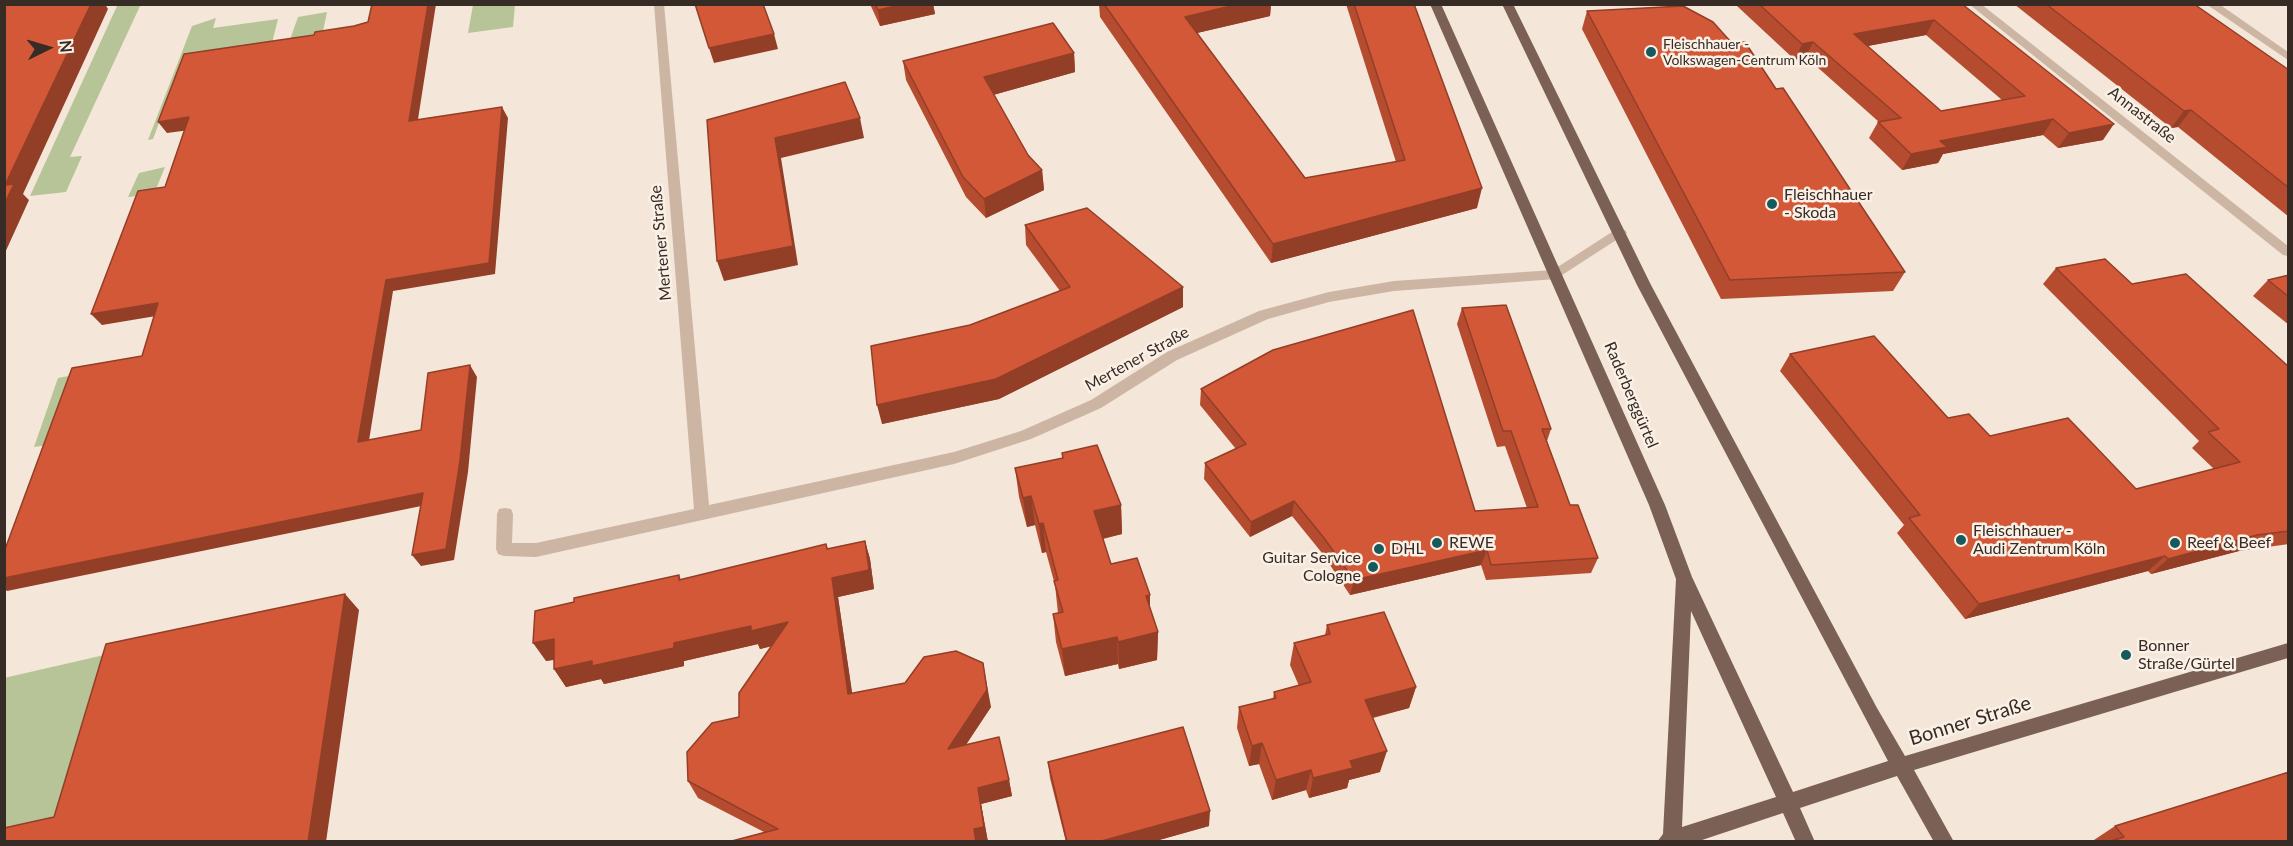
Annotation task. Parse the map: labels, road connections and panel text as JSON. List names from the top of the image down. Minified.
{"streets":{"main road":["Raderberggürtel","Bonner Straße"],"street":["Annastraße","Mertener Straße"]},"crossings":[["Mertener Straße","Raderberggürtel"],["Raderberggürtel","Bonner Straße"]],"places":["Fleischhauer - Volkswagen-Centrum Köln","Fleischhauer - Skoda","Fleischhauer - Audi Zentrum Köln","REWE","Reef & Beef","DHL","Guitar Service Cologne","Bonner Straße/Gürtel"],"north":"right"}
